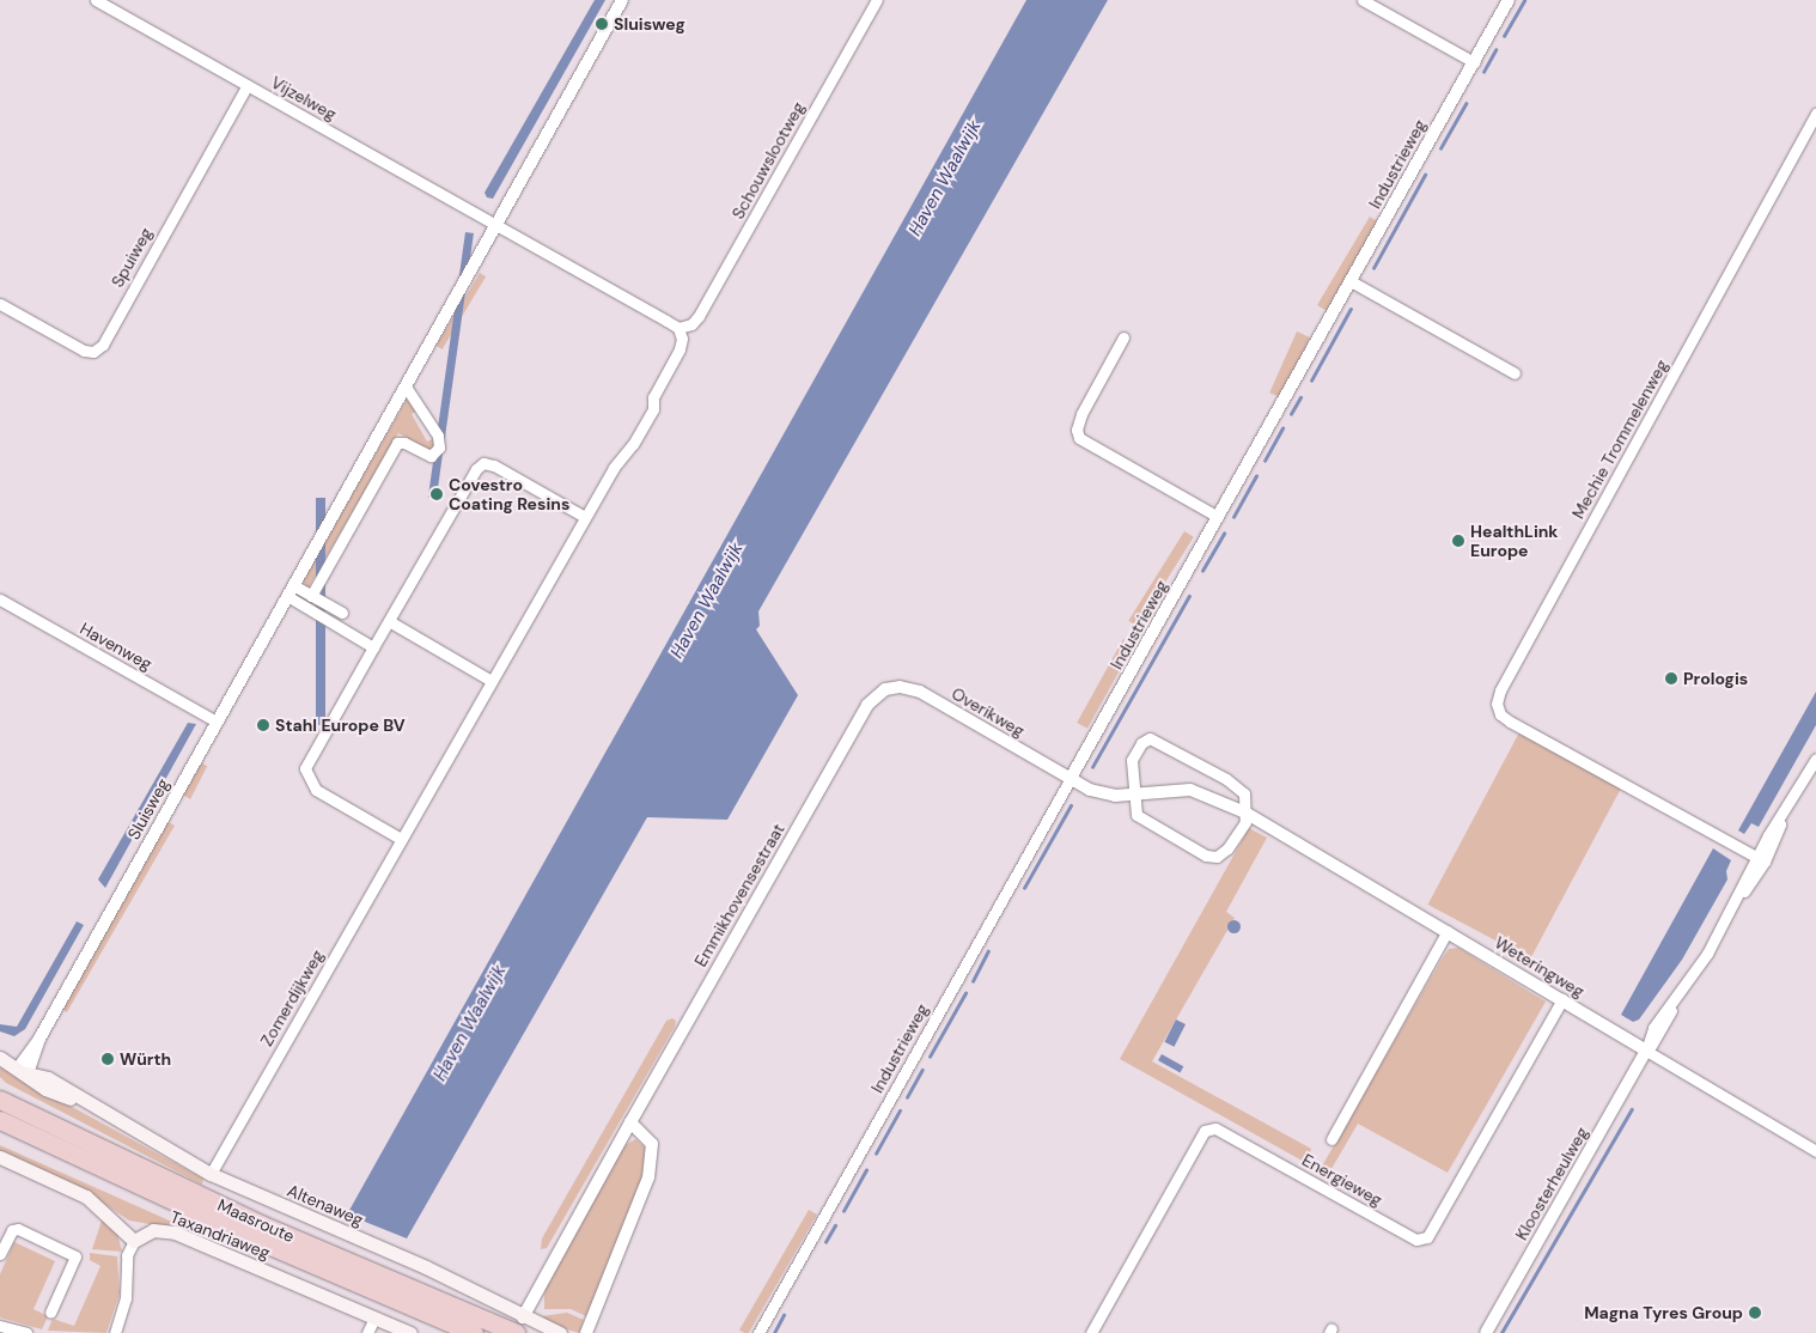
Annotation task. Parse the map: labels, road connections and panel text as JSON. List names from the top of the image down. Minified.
{"streets":{"highway":["Maasroute"],"main road":["Altenaweg","Taxandriaweg"],"street":["Vijzelweg","Schouwslootweg","Industrieweg","Spuiweg","Mechie Trommelenweg","Havenweg","Overikweg","Sluisweg","Emmikhovensestraat","Weteringweg","Zomerdijkweg","Energieweg","Kloosterheulweg"]},"crossings":[["Vijzelweg","Spuiweg"],["Vijzelweg","Sluisweg"],["Industrieweg","Overikweg"],["Havenweg","Sluisweg"],["Overikweg","Emmikhovensestraat"],["Sluisweg","Altenaweg"],["Emmikhovensestraat","Altenaweg"],["Emmikhovensestraat","Maasroute"],["Weteringweg","Energieweg"],["Weteringweg","Kloosterheulweg"],["Zomerdijkweg","Altenaweg"],["Altenaweg","Maasroute"]],"water":["Haven Waalwijk"],"places":["Sluisweg","Covestro Coating Resins","HealthLink Europe","Prologis","Stahl Europe BV","Würth","Magna Tyres Group"]}
